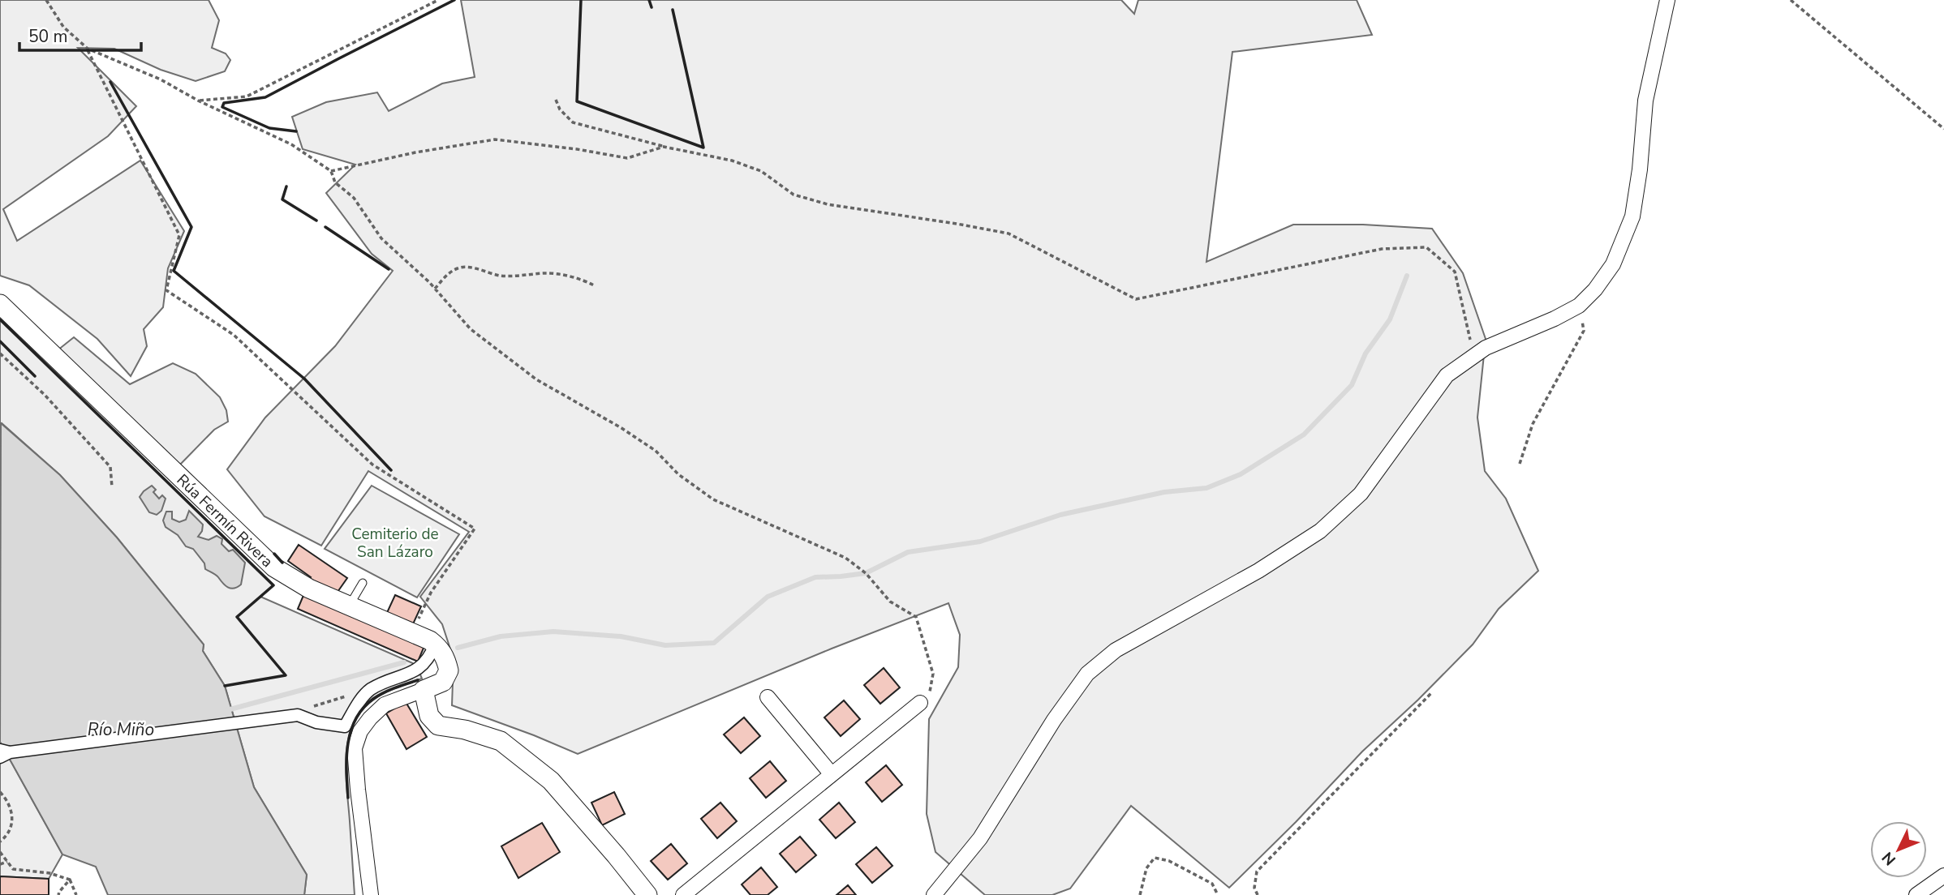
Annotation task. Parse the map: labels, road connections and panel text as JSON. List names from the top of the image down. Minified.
{"streets":{"street":["Rúa Fermín Rivera"]},"water":["Río Miño"],"parks":["Cemiterio de San Lázaro"],"scale_bar":"50 m","north":"bottom left"}
